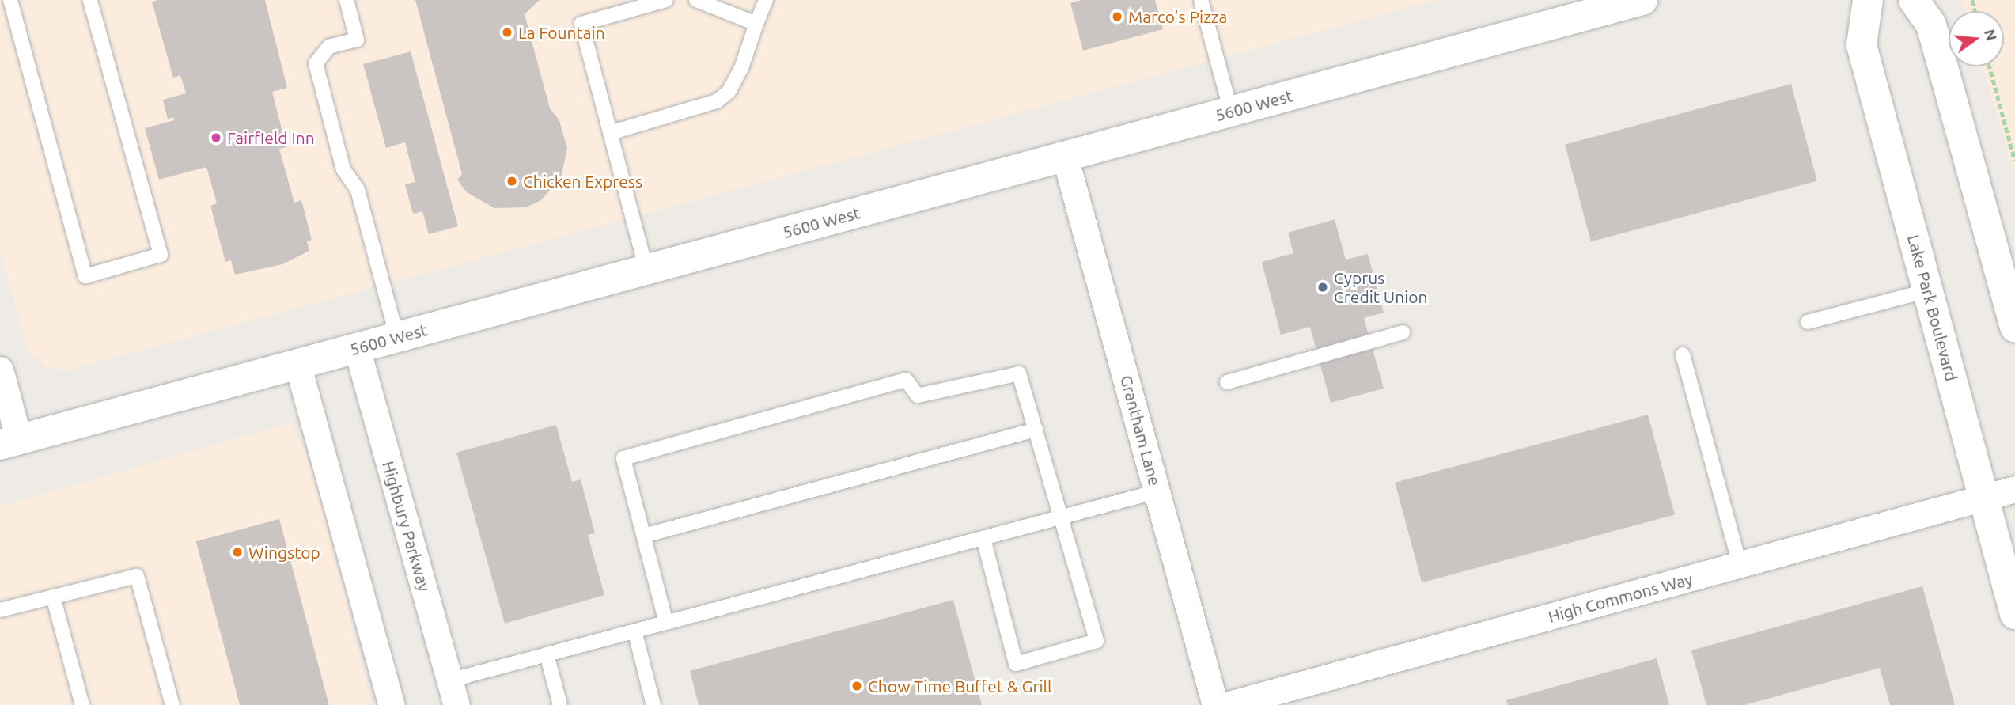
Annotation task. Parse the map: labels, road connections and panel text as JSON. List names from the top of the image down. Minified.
{"streets":{"main road":["5600 West","Lake Park Boulevard"],"street":["Grantham Lane","Highbury Parkway","High Commons Way"]},"crossings":[["5600 West","Grantham Lane"],["5600 West","Highbury Parkway"],["Lake Park Boulevard","High Commons Way"]],"places":["Marco's Pizza","La Fountain","Fairfield Inn","Chicken Express","Cyprus Credit Union","Wingstop","Chow Time Buffet & Grill"],"north":"right"}
